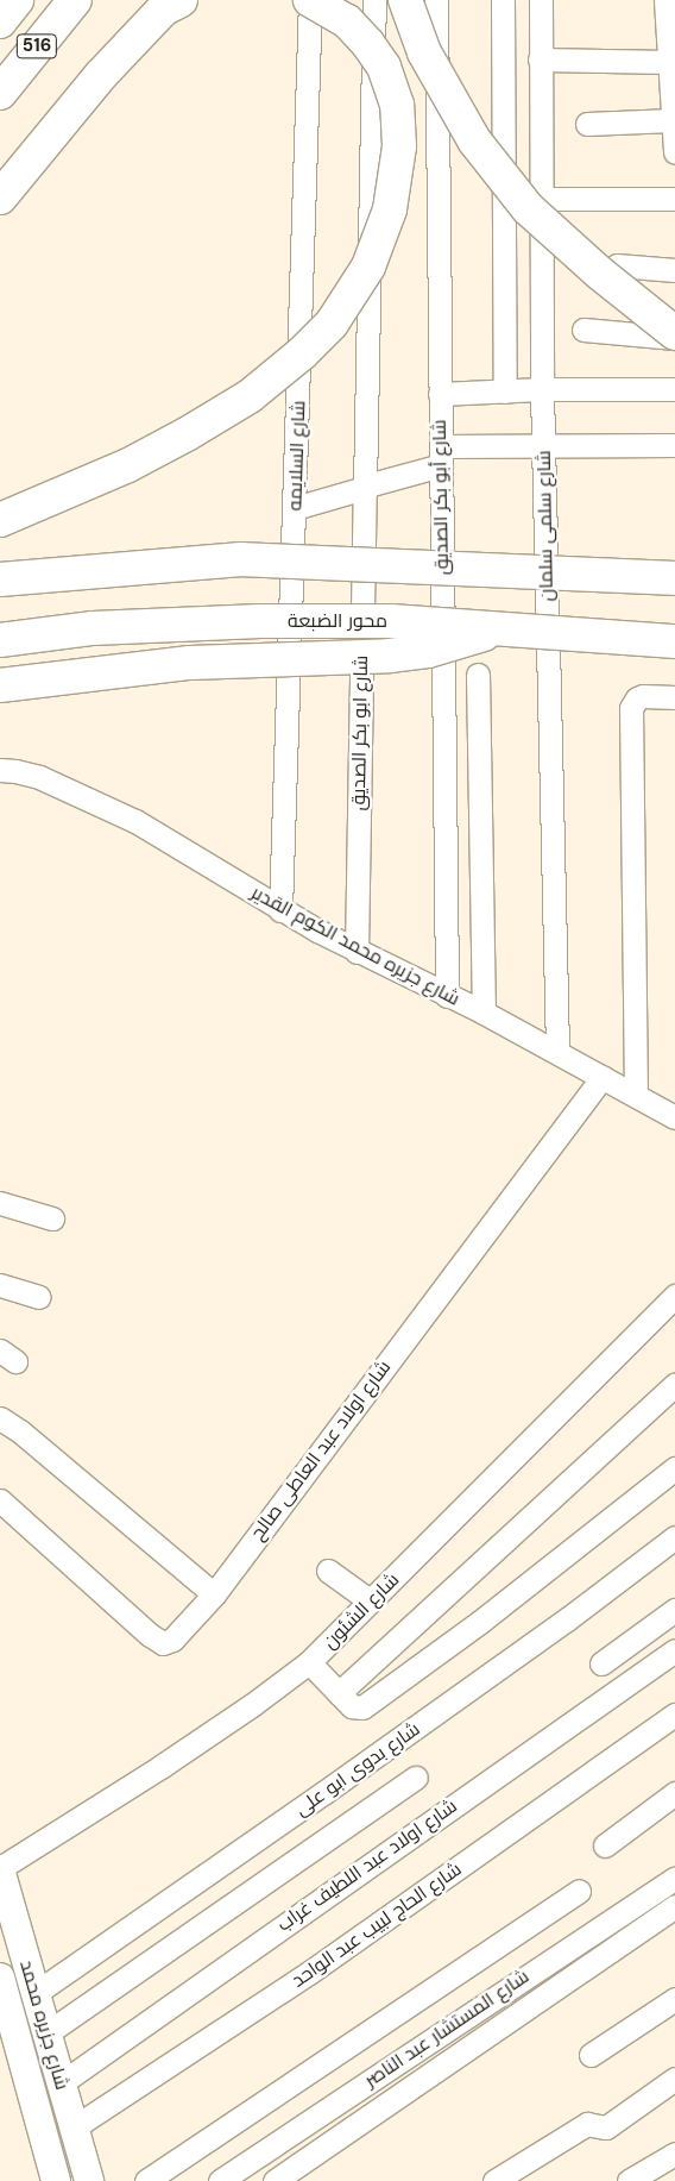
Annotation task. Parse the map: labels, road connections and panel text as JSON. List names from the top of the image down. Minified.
{"streets":{"highway":["516","محور الضبعة"],"main road":["شارع جزيره محمد"],"street":["شارع السلايمه","شارع أبو بكر الصديق","شارع سلمى سلمان","شارع ابو بكر الصديق","شارع جزيره محمد الكوم القدير","شارع اولاد عبد العاطى صالح","شارع الشئون","شارع بدوى ابو على","شارع اولاد عبد اللطيف غراب","شارع الحاج لبيب عبد الواحد","شارع المستشار عبد الناصر"]},"crossings":[["شارع السلايمه","شارع جزيره محمد الكوم القدير"],["شارع أبو بكر الصديق","شارع جزيره محمد الكوم القدير"],["شارع سلمى سلمان","شارع جزيره محمد الكوم القدير"],["شارع ابو بكر الصديق","شارع جزيره محمد الكوم القدير"],["شارع جزيره محمد الكوم القدير","شارع اولاد عبد العاطى صالح"],["شارع الشئون","شارع جزيره محمد"],["شارع بدوى ابو على","شارع جزيره محمد"],["شارع اولاد عبد اللطيف غراب","شارع جزيره محمد"],["شارع الحاج لبيب عبد الواحد","شارع جزيره محمد"]]}
